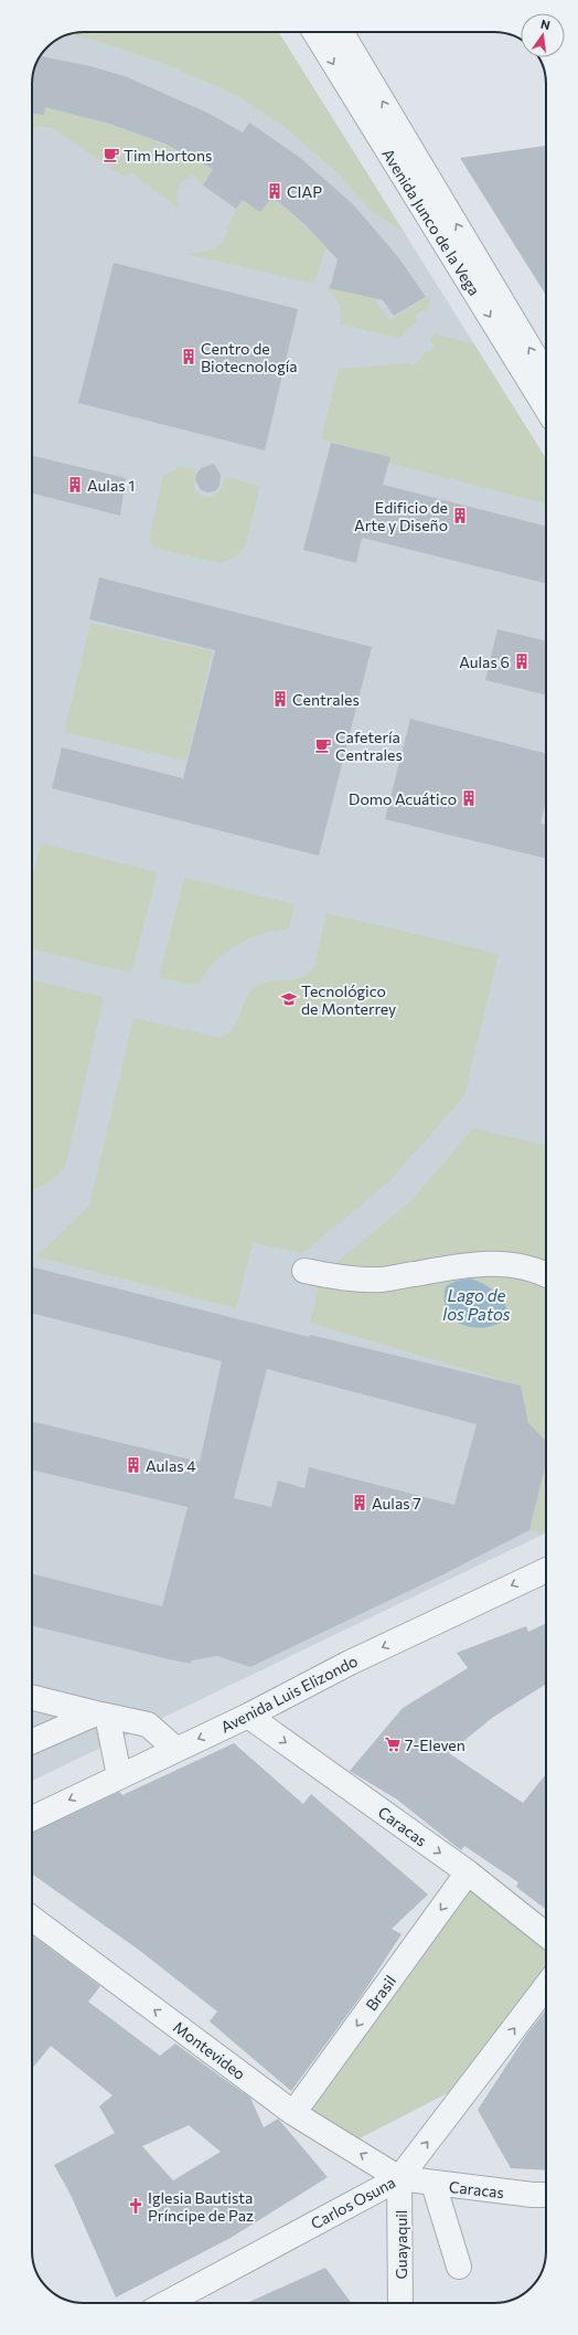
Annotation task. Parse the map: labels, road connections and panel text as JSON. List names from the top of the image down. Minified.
{"streets":{"street":["Avenida Junco de la Vega","Avenida Luis Elizondo","Caracas","Brasil","Montevideo","Carlos Osuna","Guayaquil"]},"crossings":[["Avenida Luis Elizondo","Caracas"],["Caracas","Brasil"],["Caracas","Montevideo"],["Caracas","Carlos Osuna"],["Caracas","Guayaquil"],["Brasil","Montevideo"],["Montevideo","Carlos Osuna"],["Montevideo","Guayaquil"],["Carlos Osuna","Guayaquil"]],"one_way":["Avenida Luis Elizondo","Caracas","Brasil","Montevideo","Carlos Osuna"],"water":["Lago de los Patos"],"places":{"cafe":["Tim Hortons","Cafetería Centrales"],"building":["CIAP","Centro de Biotecnología","Aulas 1","Edificio de Arte y Diseño","Aulas 6","Centrales","Domo Acuático","Aulas 4","Aulas 7"],"school or university":["Tecnológico de Monterrey"],"supermarket":["7-Eleven"],"church":["Iglesia Bautista Príncipe de Paz"]},"north":"top"}
